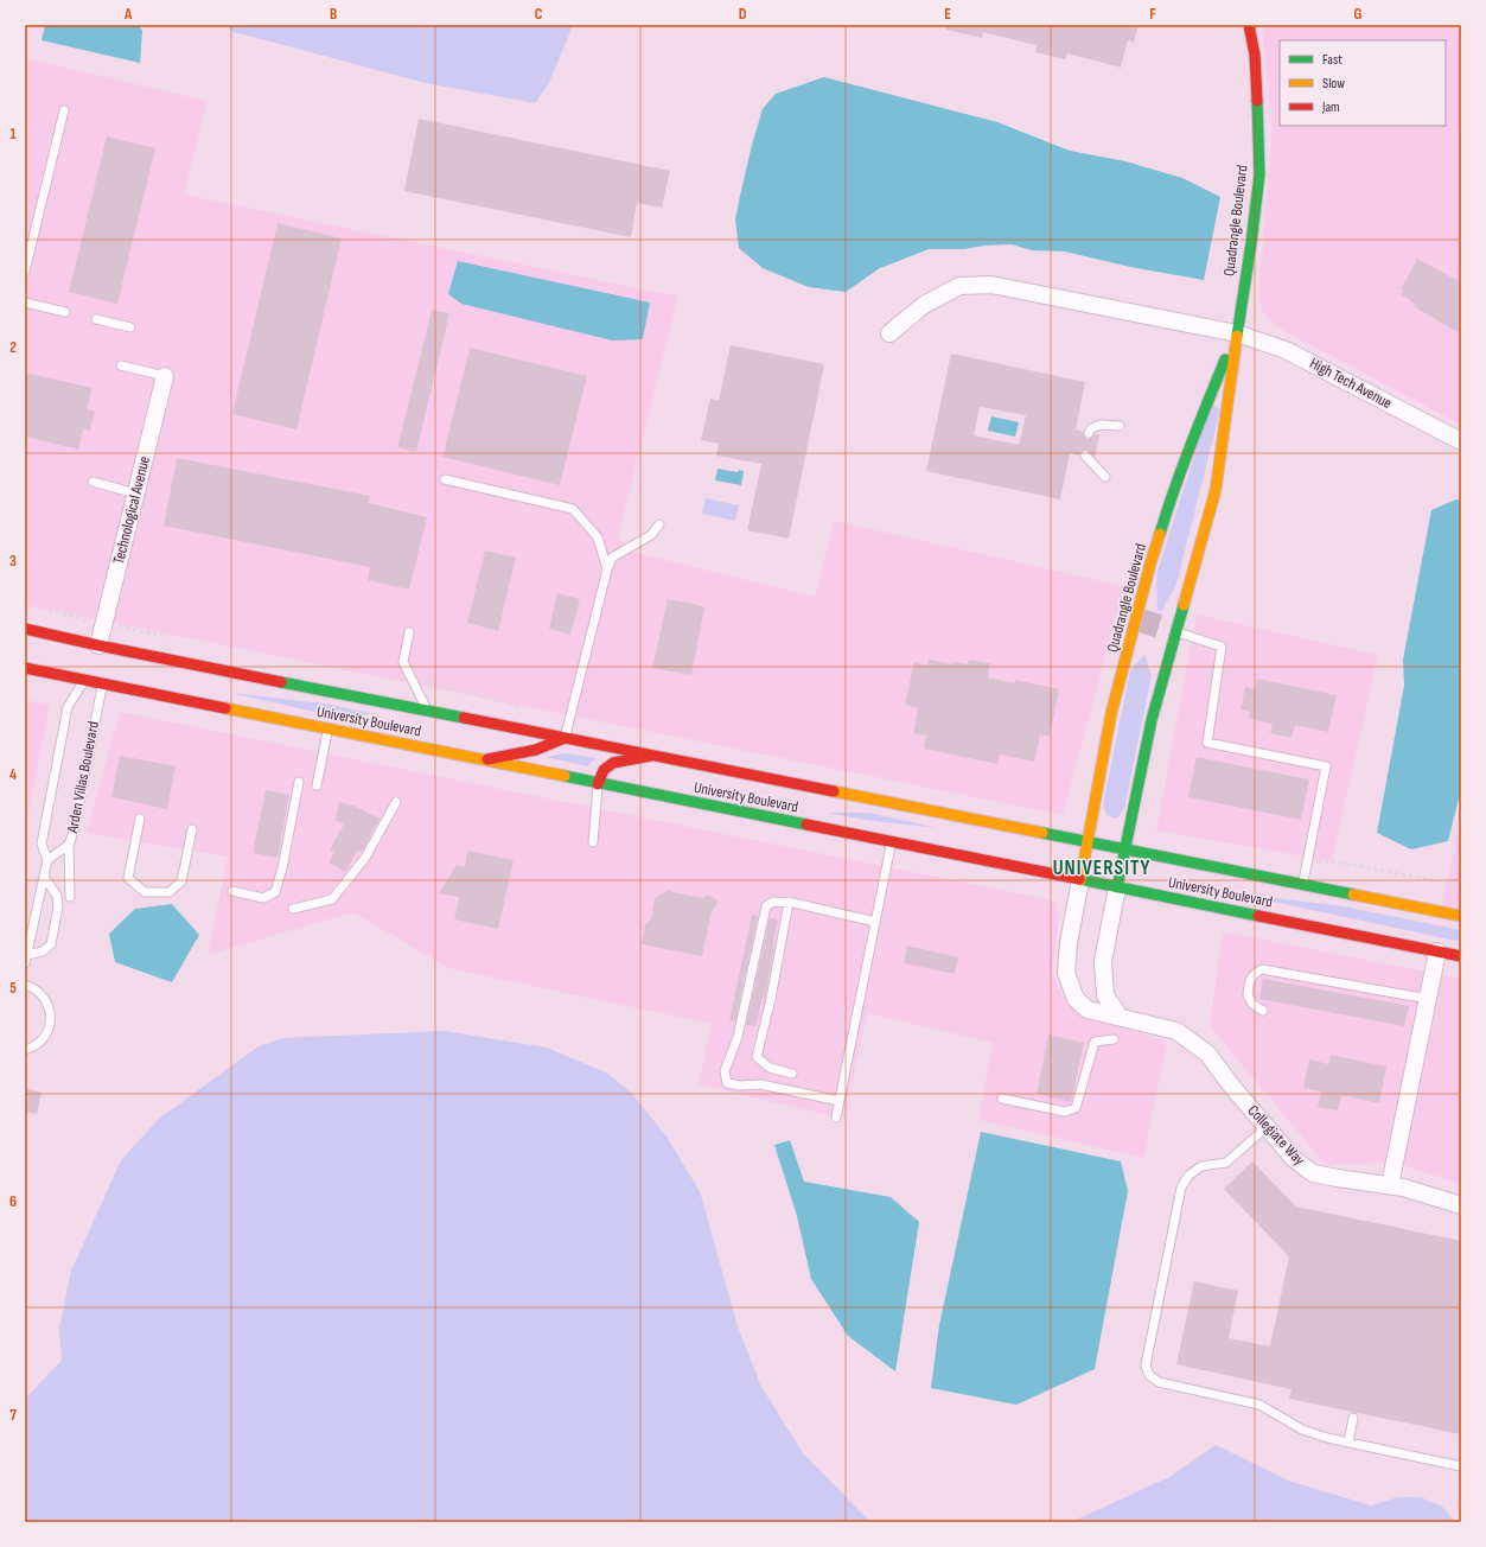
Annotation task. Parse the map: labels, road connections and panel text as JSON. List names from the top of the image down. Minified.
{"streets":{"main road":["Quadrangle Boulevard","University Boulevard"],"street":["High Tech Avenue","Technological Avenue","Collegiate Way"],"lane":["Arden Villas Boulevard"]},"crossings":[["Quadrangle Boulevard","High Tech Avenue"],["Quadrangle Boulevard","University Boulevard"],["Quadrangle Boulevard","Collegiate Way"],["Technological Avenue","University Boulevard"],["University Boulevard","Arden Villas Boulevard"],["University Boulevard","Collegiate Way"]],"districts":["UNIVERSITY"],"legend":["Fast","Slow","Jam"],"grid":{"columns":["A","B","C","D","E","F","G"],"rows":["1","2","3","4","5","6","7"]}}
